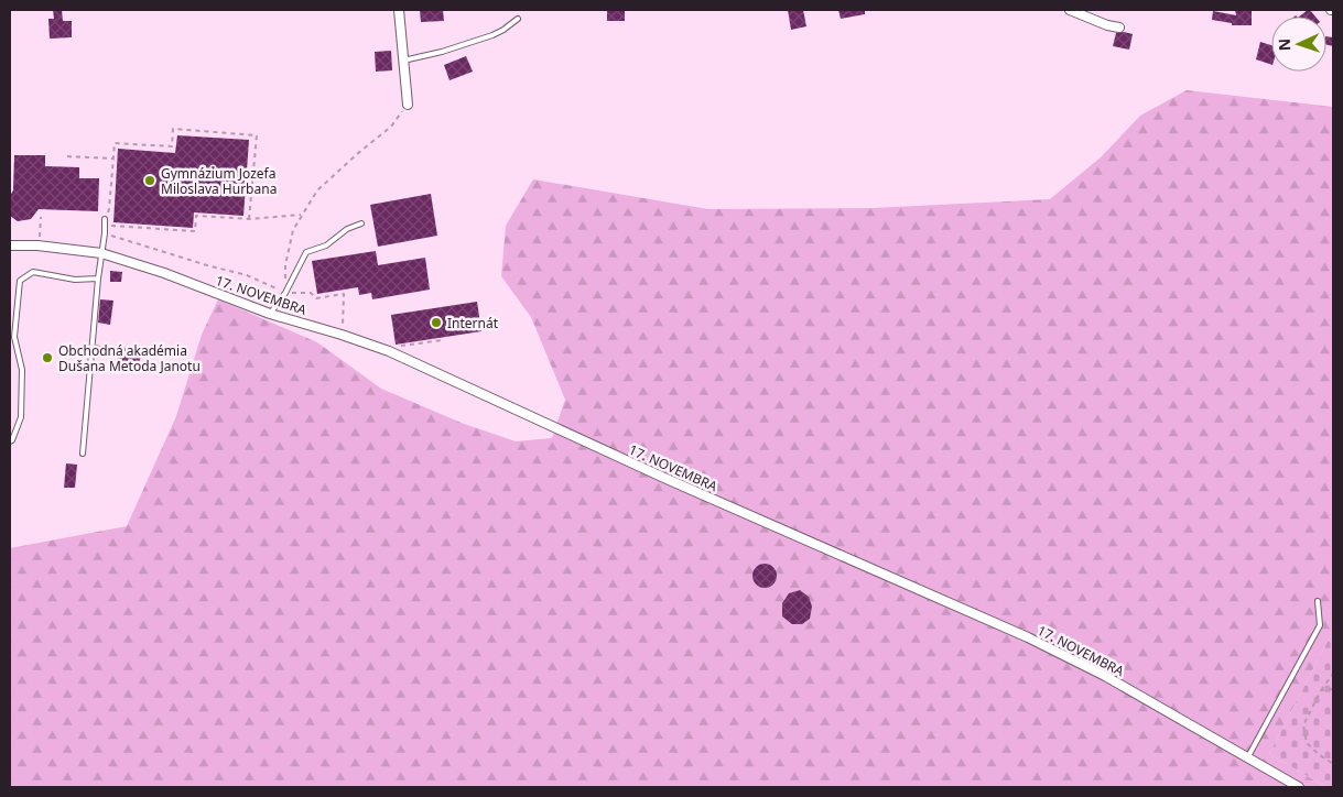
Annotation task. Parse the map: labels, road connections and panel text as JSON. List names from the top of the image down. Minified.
{"streets":{"street":["17. NOVEMBRA"]},"places":["Gymnázium Jozefa Miloslava Hurbana","Internát","Obchodná akadémia Dušana Metoda Janotu"],"north":"left"}
